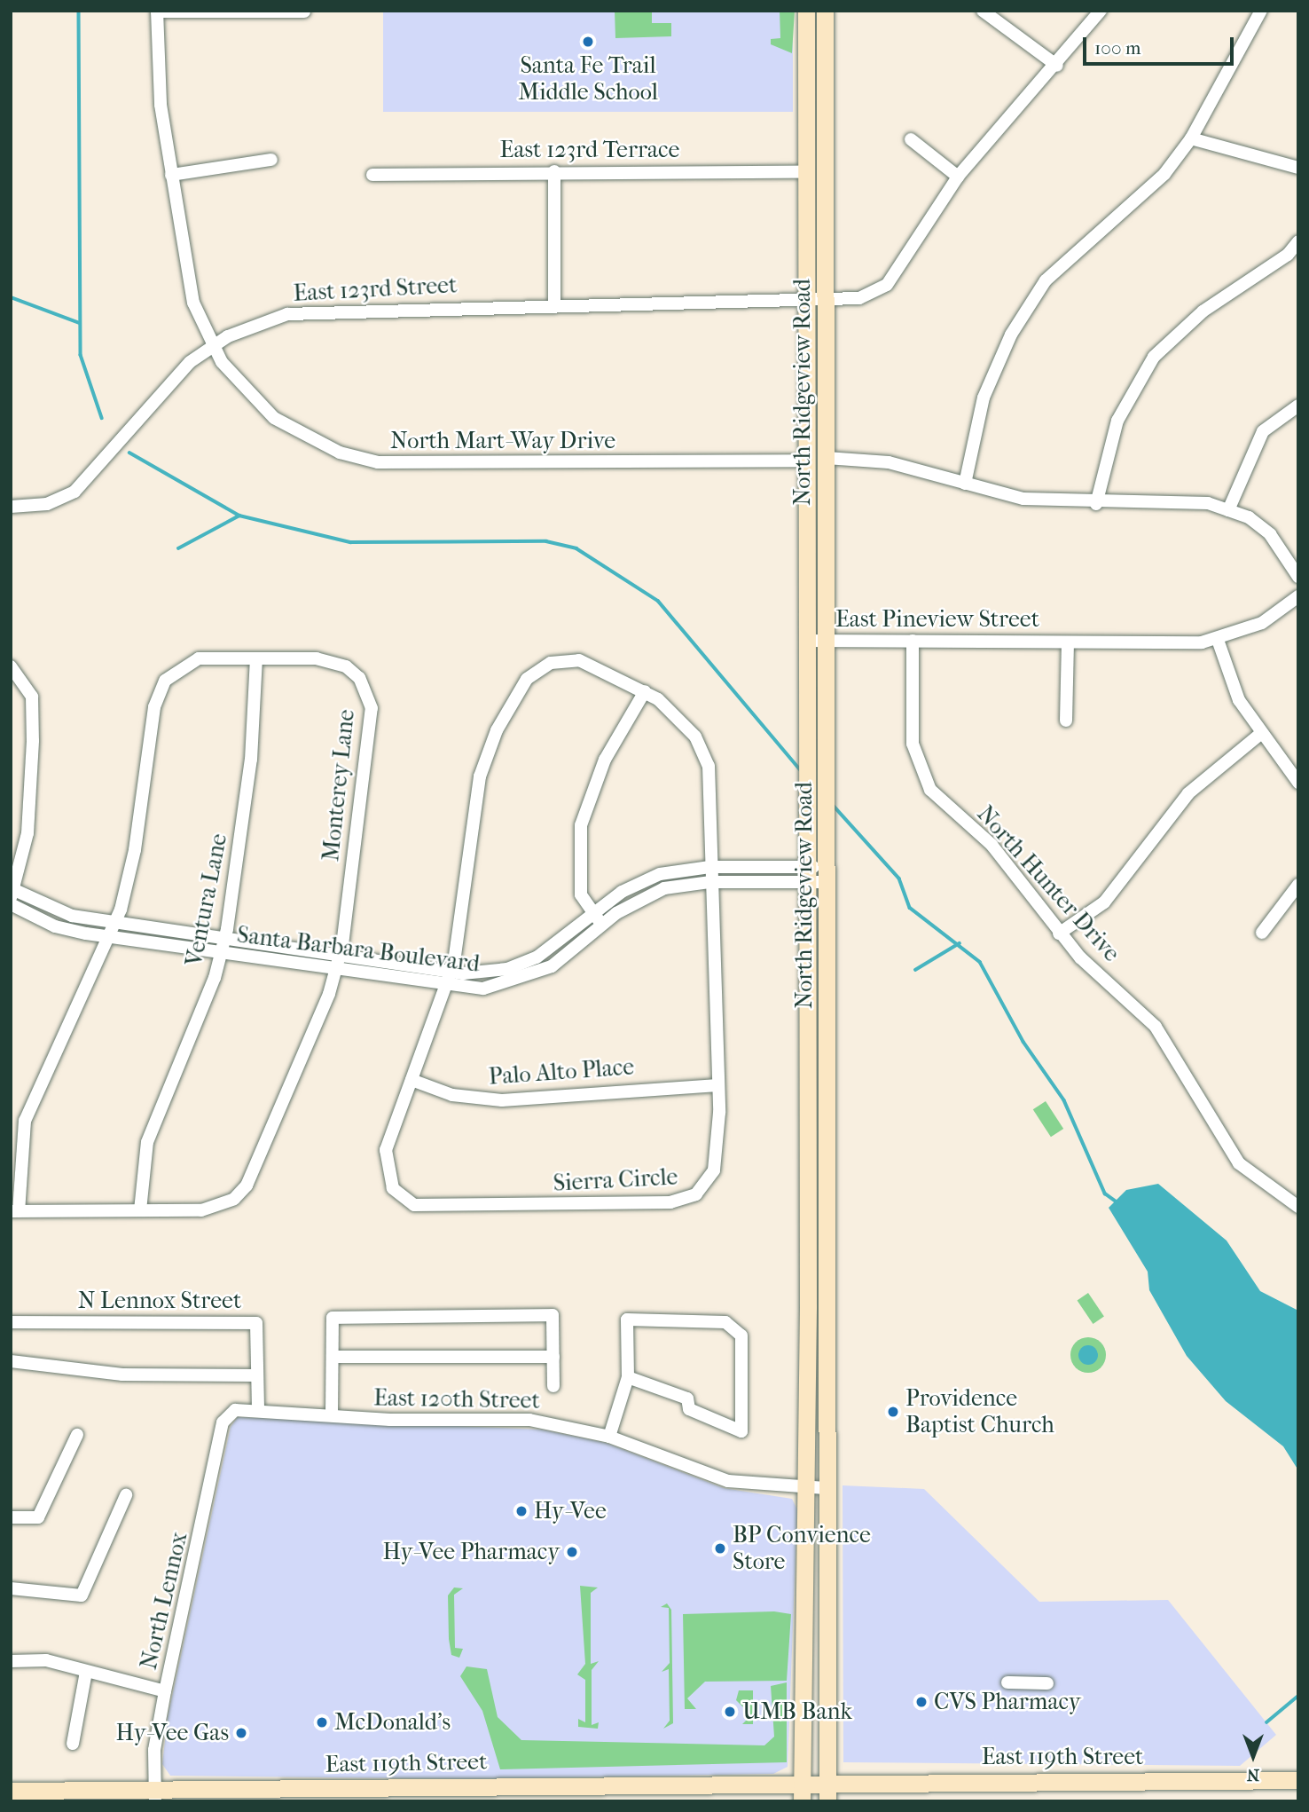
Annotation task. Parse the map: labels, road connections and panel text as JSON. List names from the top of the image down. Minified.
{"streets":{"main road":["North Ridgeview Road","East 119th Street"],"street":["East 123rd Terrace","East 123rd Street","North Mart-Way Drive","East Pineview Street","Monterey Lane","North Hunter Drive","Ventura Lane","Santa Barbara Boulevard","Palo Alto Place","Sierra Circle","N Lennox Street","East 120th Street","North Lennox"]},"crossings":[["East 123rd Terrace","North Ridgeview Road"],["East 123rd Street","North Ridgeview Road"],["East 123rd Street","North Mart-Way Drive"],["North Ridgeview Road","North Mart-Way Drive"],["North Ridgeview Road","East Pineview Street"],["North Ridgeview Road","Santa Barbara Boulevard"],["North Ridgeview Road","East 120th Street"],["North Ridgeview Road","East 119th Street"],["East Pineview Street","North Hunter Drive"],["Monterey Lane","Ventura Lane"],["Monterey Lane","Santa Barbara Boulevard"],["Ventura Lane","Santa Barbara Boulevard"],["Santa Barbara Boulevard","Sierra Circle"],["Palo Alto Place","Sierra Circle"],["N Lennox Street","East 120th Street"],["East 120th Street","North Lennox"],["North Lennox","East 119th Street"]],"places":["Santa Fe Trail Middle School","Providence Baptist Church","Hy-Vee","BP Convience Store","Hy-Vee Pharmacy","CVS Pharmacy","UMB Bank","McDonald's","Hy-Vee Gas"],"scale_bar":"100 m","north":"bottom"}
